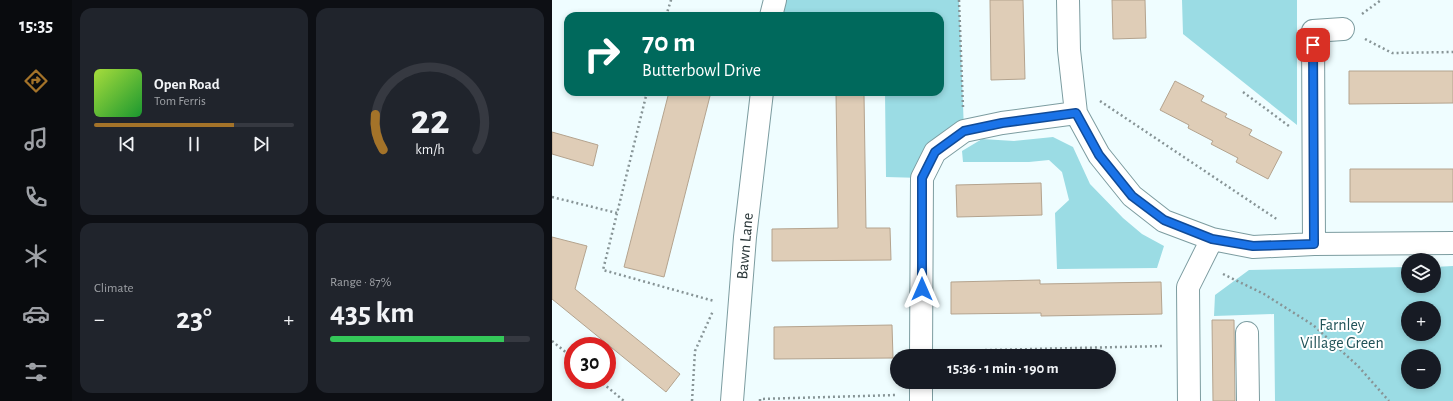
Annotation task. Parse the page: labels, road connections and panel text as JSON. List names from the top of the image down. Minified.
{"streets":{"street":["Bawn Lane"]},"parks":["Farnley Village Green"],"page":{"tabs":"15:35","turn":["70 m","Butterbowl Drive"],"song":["Open Road","Tom Ferris"],"tile":["Climate",["Range · 87%","435 km"]],"map_buttons":["+","−"],"heat":["−","23°","+"],"limit":"30","trip":"15:36 · 1 min · 190 m","gauge":["22","km/h"]}}
